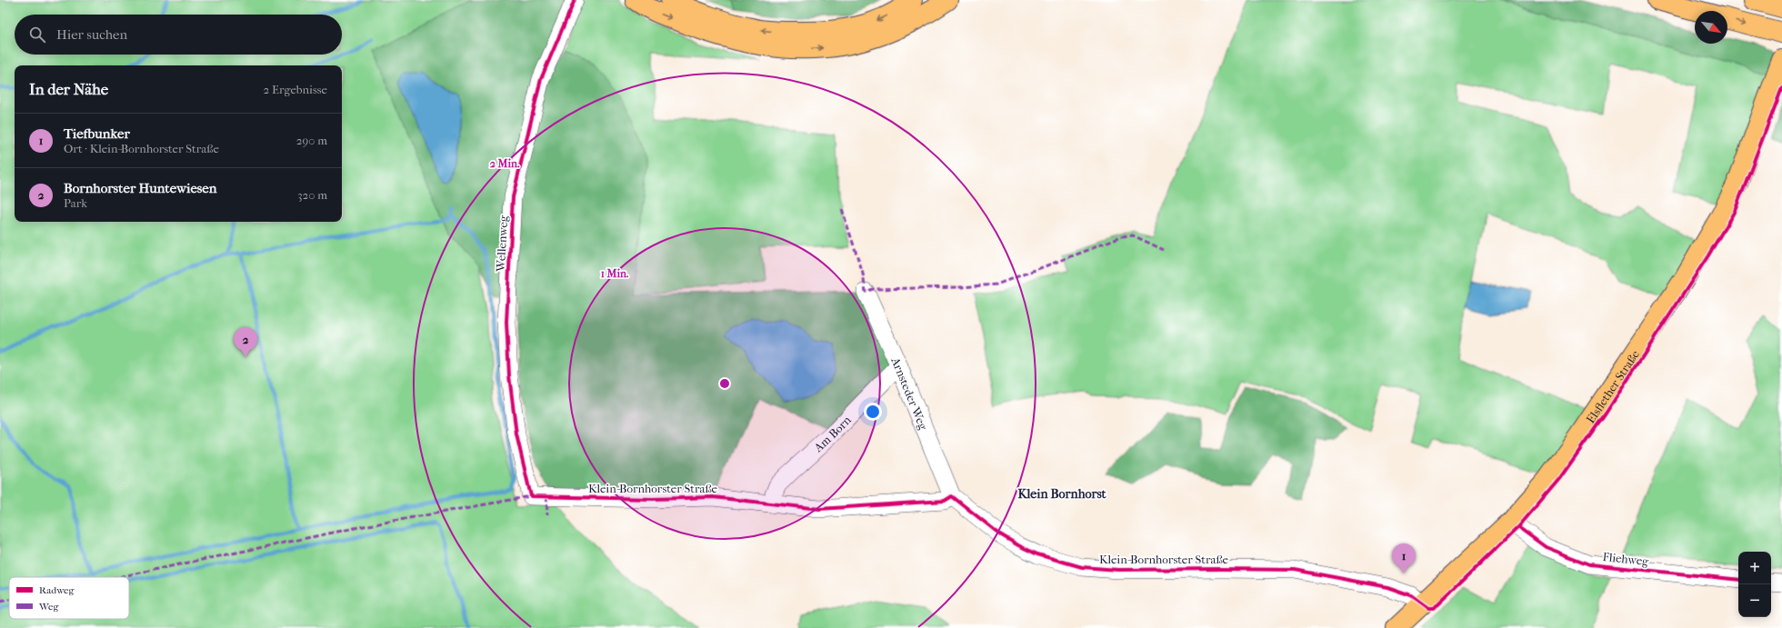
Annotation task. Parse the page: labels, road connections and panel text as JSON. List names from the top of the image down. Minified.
{"streets":{"main road":["Elsflether Straße"],"street":["Wellenweg","Arnsteder Weg","Am Born","Klein-Bornhorster Straße","Fliehweg"]},"crossings":[["Wellenweg","Klein-Bornhorster Straße"],["Elsflether Straße","Klein-Bornhorster Straße"],["Elsflether Straße","Fliehweg"],["Arnsteder Weg","Am Born"],["Arnsteder Weg","Klein-Bornhorster Straße"],["Am Born","Klein-Bornhorster Straße"]],"districts":["Klein Bornhorst"],"legend":["Radweg","Weg"],"north":"bottom right","page":{"search":"Hier suchen","heading":["In der Nähe","2 Ergebnisse"],"list":[{"mark":"1","name":"Tiefbunker","note":"Ort · Klein-Bornhorster Straße","value":"290 m"},{"mark":"2","name":"Bornhorster Huntewiesen","note":"Park","value":"320 m"}],"pins":["2","1"],"map_buttons":["+","−"]},"rings":["2 Min.","1 Min."]}
